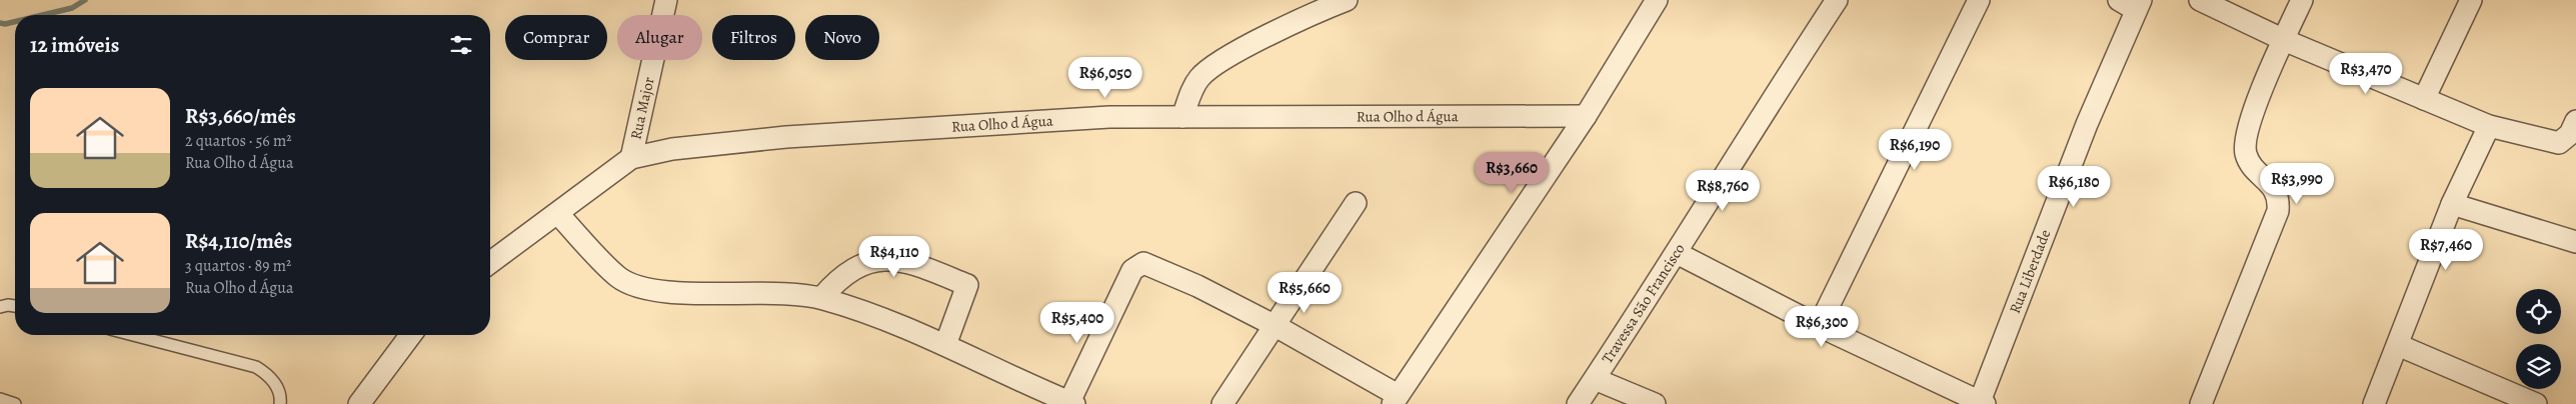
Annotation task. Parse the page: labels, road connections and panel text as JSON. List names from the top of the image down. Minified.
{"streets":{"street":["Rua Major","Rua Olho d Água","Rua Liberdade","Travessa São Francisco"]},"crossings":[["Rua Major","Rua Olho d Água"]],"page":{"chip":["Comprar","Alugar","Filtros","Novo"],"heading":"12 imóveis","price":["R$3,470","R$6,050","R$6,190","R$3,660","R$3,990","R$6,180","R$8,760","R$7,460","R$4,110","R$5,660","R$5,400","R$6,300"],"list":[{"name":"R$3,660/mês","note":"2 quartos · 56 m² · Rua Olho d Água"},{"name":"R$4,110/mês","note":"3 quartos · 89 m² · Rua Olho d Água"}]}}
